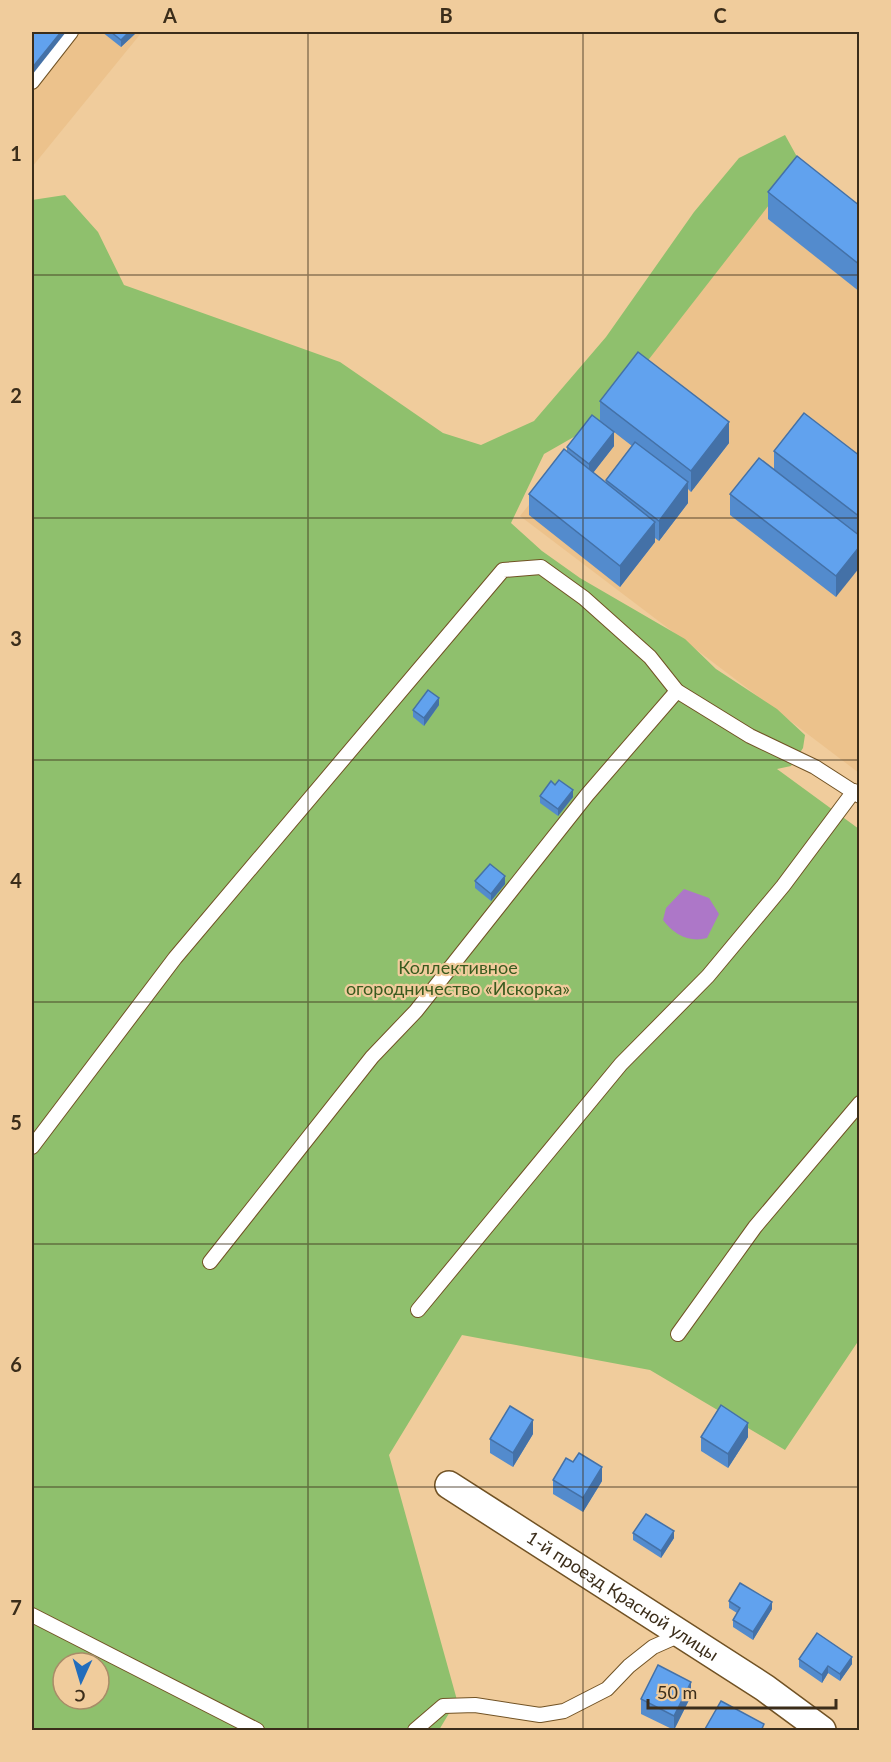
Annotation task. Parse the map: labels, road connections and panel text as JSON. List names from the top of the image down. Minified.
{"streets":{"street":["1-й проезд Красной улицы"]},"parks":["Коллективное огородничество «Искорка»"],"scale_bar":"50 m","north":"bottom","grid":{"columns":["A","B","C"],"rows":["1","2","3","4","5","6","7"]}}
